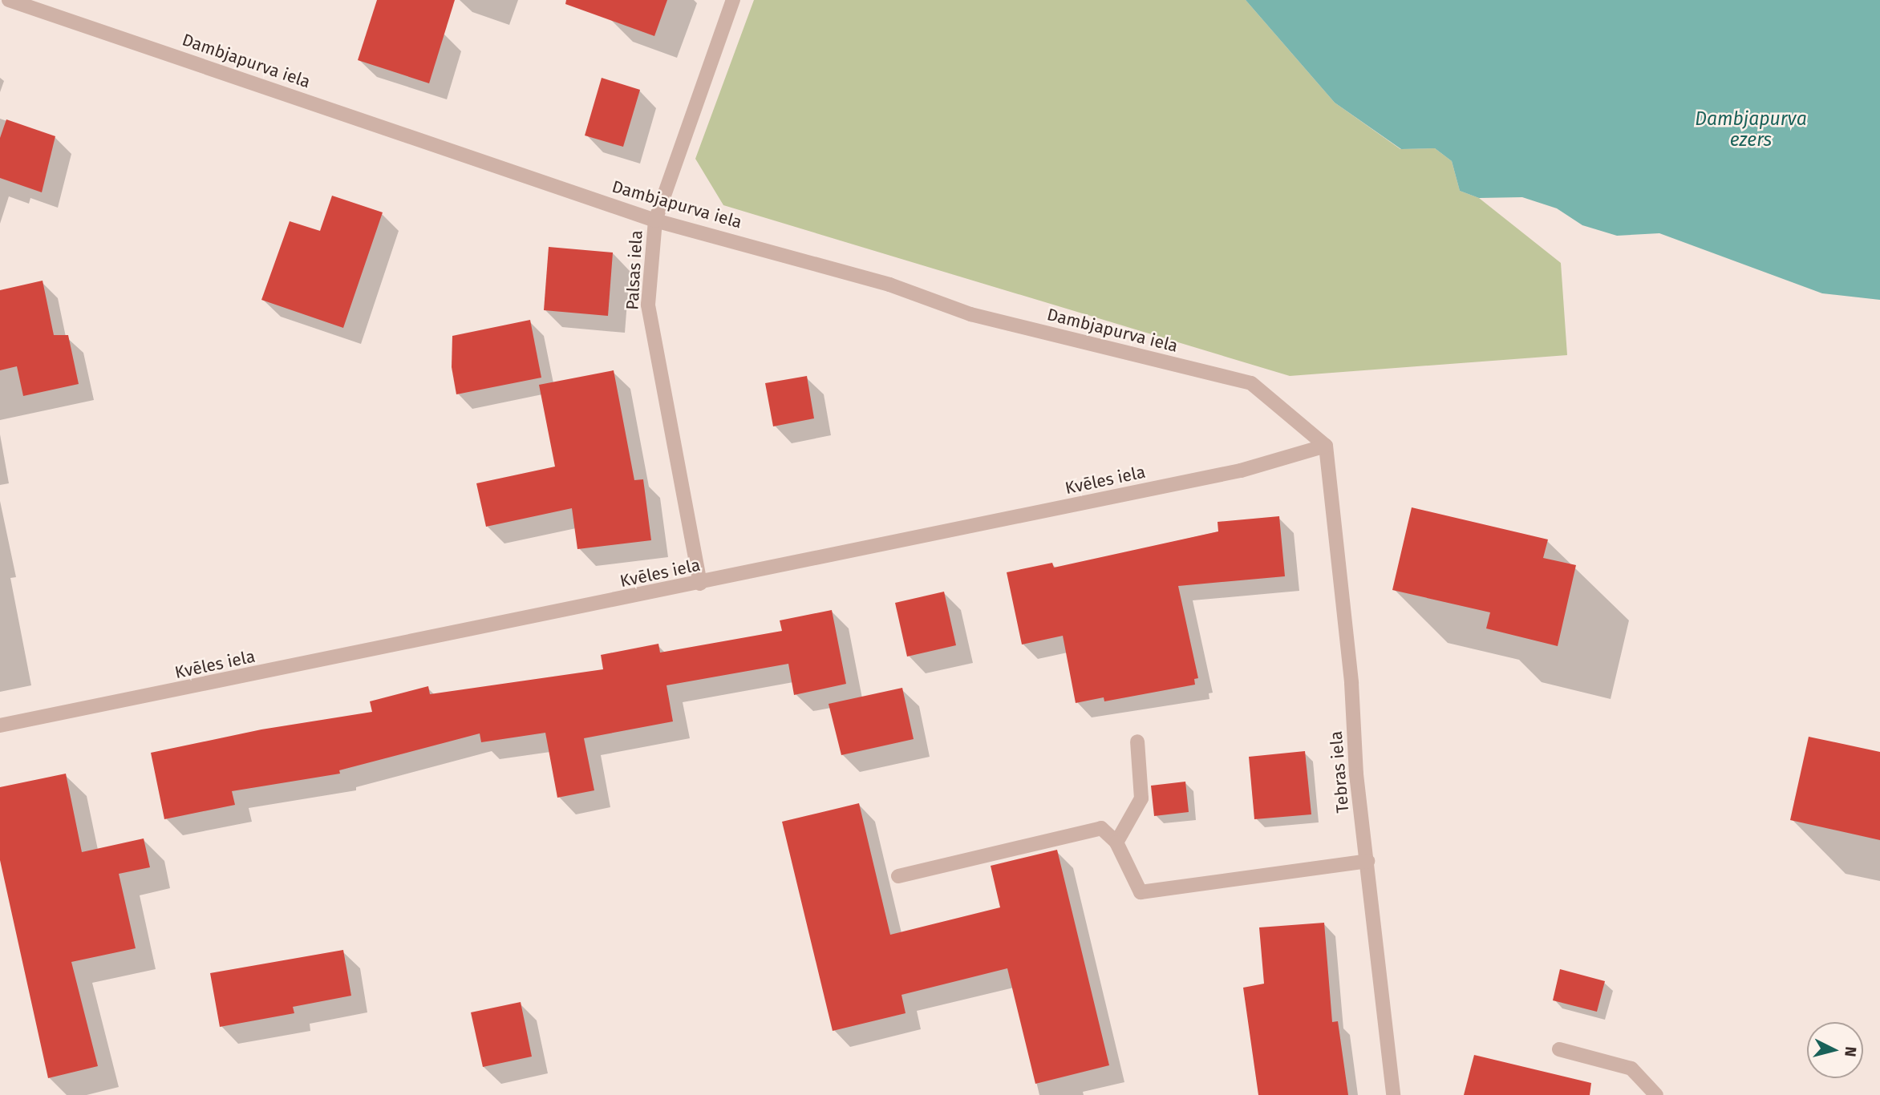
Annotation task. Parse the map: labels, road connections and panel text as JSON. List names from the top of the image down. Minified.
{"streets":{"street":["Dambjapurva iela","Palsas iela","Kvēles iela","Tebras iela"]},"crossings":[["Dambjapurva iela","Palsas iela"],["Dambjapurva iela","Kvēles iela"],["Dambjapurva iela","Tebras iela"],["Palsas iela","Kvēles iela"],["Kvēles iela","Tebras iela"]],"water":["Dambjapurva ezers"],"north":"right"}
